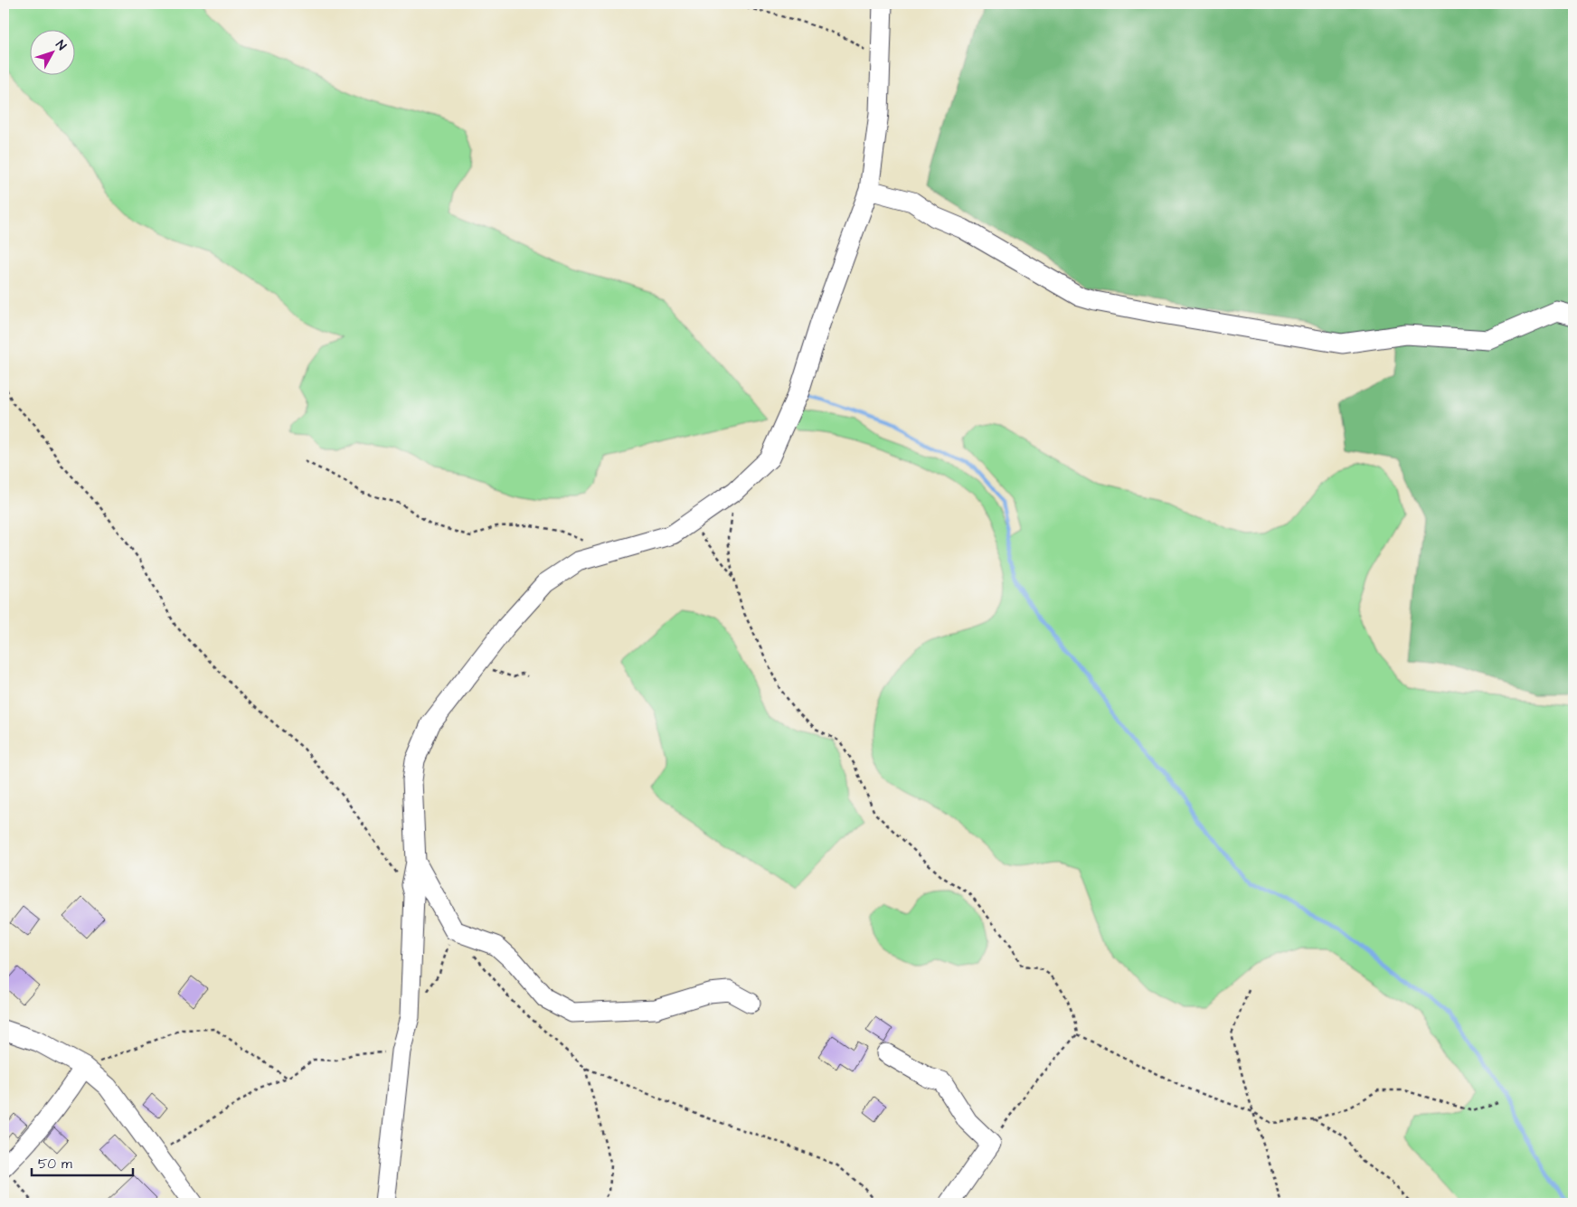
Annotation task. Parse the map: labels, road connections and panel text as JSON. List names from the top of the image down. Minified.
{"scale_bar":"50 m","north":"top right"}
